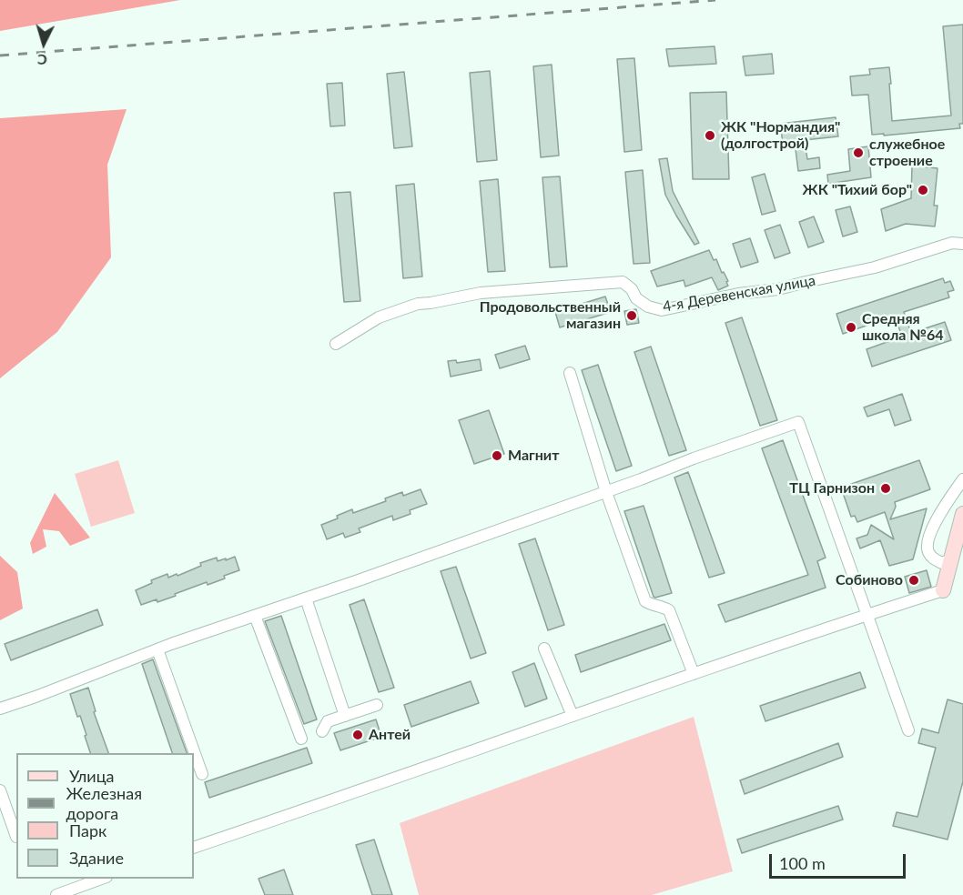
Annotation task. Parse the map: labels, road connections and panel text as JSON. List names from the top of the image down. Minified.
{"streets":{"street":["4-я Деревенская улица"]},"places":["ЖК \"Нормандия\" (долгострой)","служебное строение","ЖК \"Тихий бор\"","Продовольственный магазин","Средняя школа №64","Магнит","ТЦ Гарнизон","Собиново","Антей"],"legend":["Улица","Железная дорога","Парк","Здание"],"scale_bar":"100 m","north":"bottom"}
